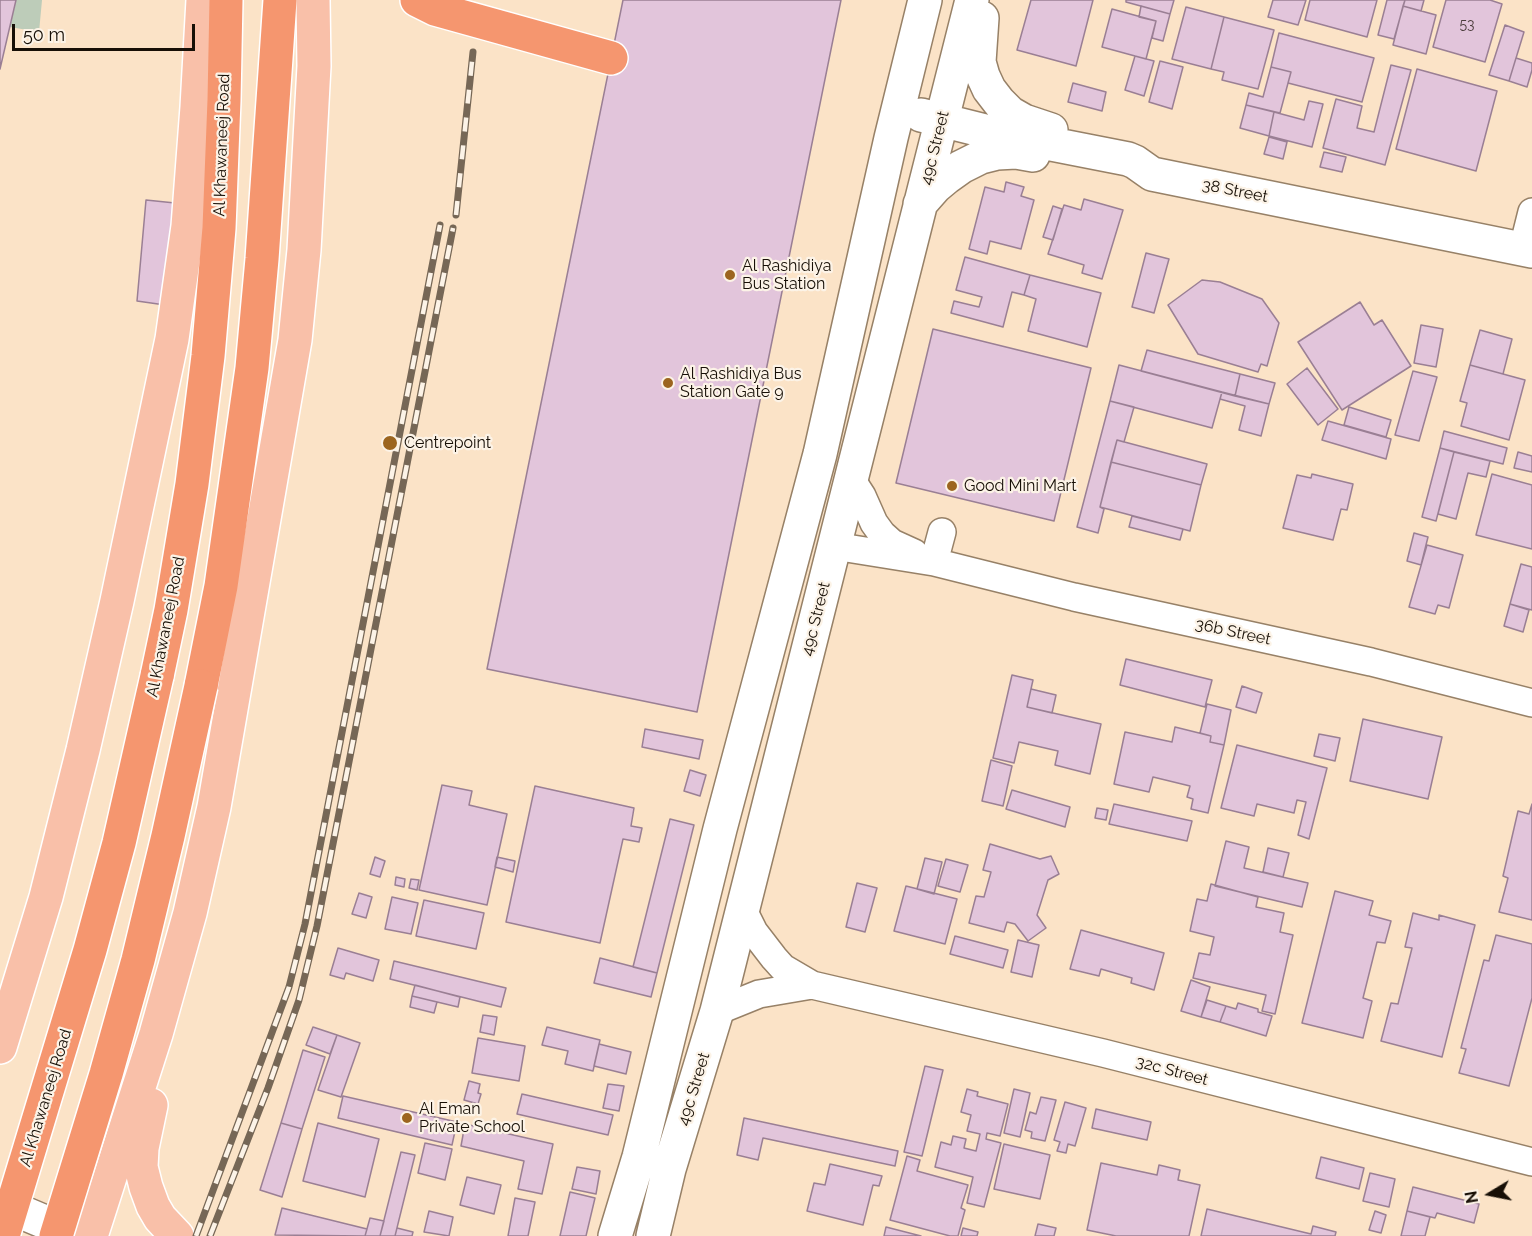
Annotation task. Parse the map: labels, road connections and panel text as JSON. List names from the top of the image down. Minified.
{"streets":{"highway":["Al Khawaneej Road"],"street":["49c Street","38 Street","36b Street","32c Street"]},"crossings":[["49c Street","38 Street"],["49c Street","36b Street"],["49c Street","32c Street"]],"places":["Al Rashidiya Bus Station","Al Rashidiya Bus Station Gate 9","Centrepoint","Good Mini Mart","Al Eman Private School"],"house_numbers":["53"],"scale_bar":"50 m","north":"left"}
